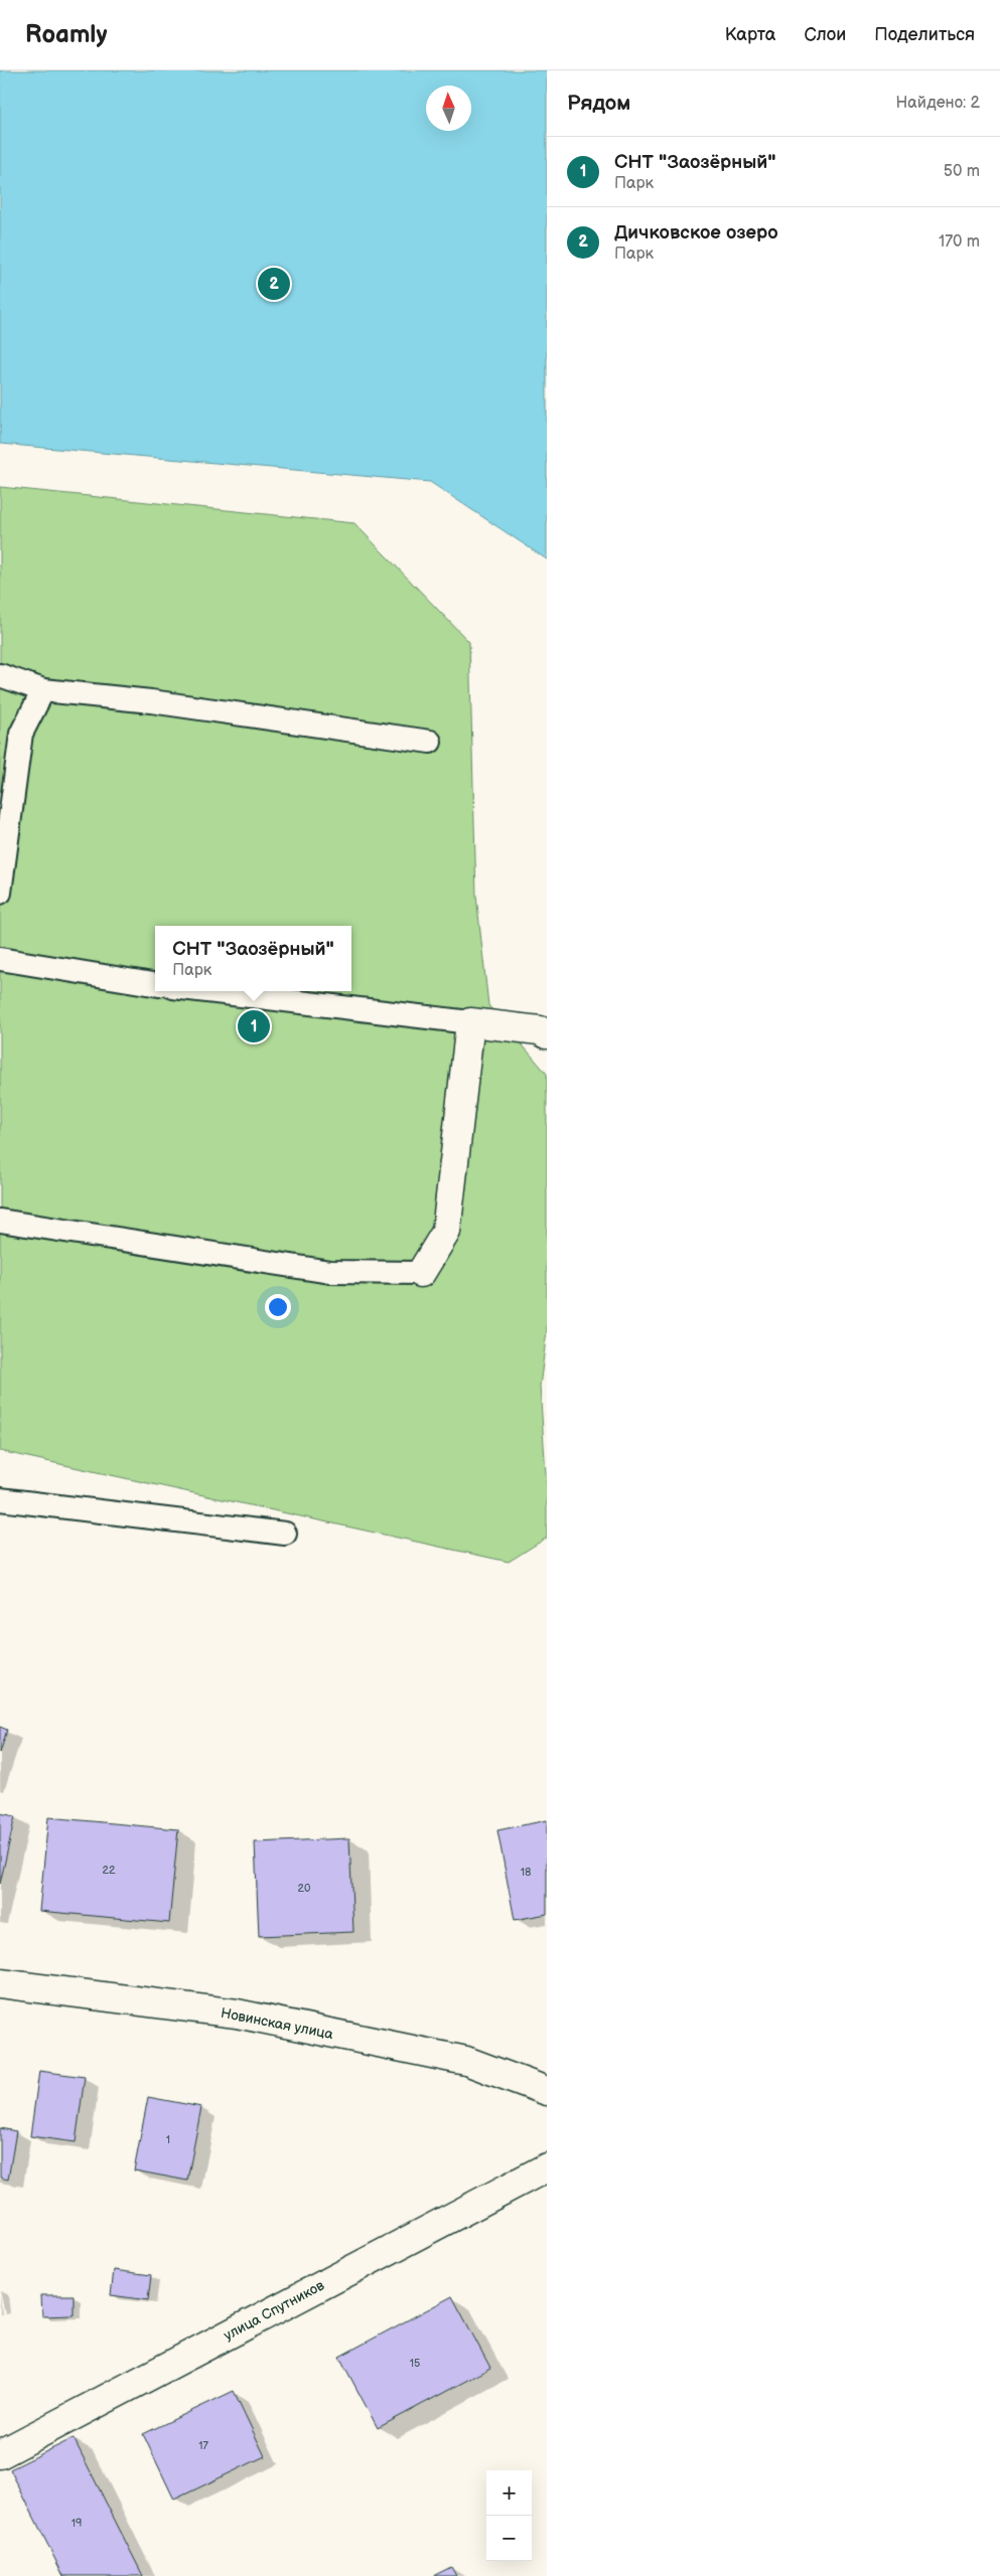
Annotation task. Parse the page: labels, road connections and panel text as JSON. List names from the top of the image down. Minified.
{"streets":{"street":["Новинская улица","улица Спутников"]},"house_numbers":["22","18","20","1","15","17","19"],"north":"top","page":{"header":"Roamly","nav":["Карта","Слои","Поделиться"],"heading":["Рядом","Найдено: 2"],"list":[{"mark":"1","name":"СНТ \"Заозёрный\"","note":"Парк","value":"50 m"},{"mark":"2","name":"Дичковское озеро","note":"Парк","value":"170 m"}],"pins":["2","1"],"popup":["СНТ \"Заозёрный\"","Парк"],"map_buttons":["+","−"]}}
